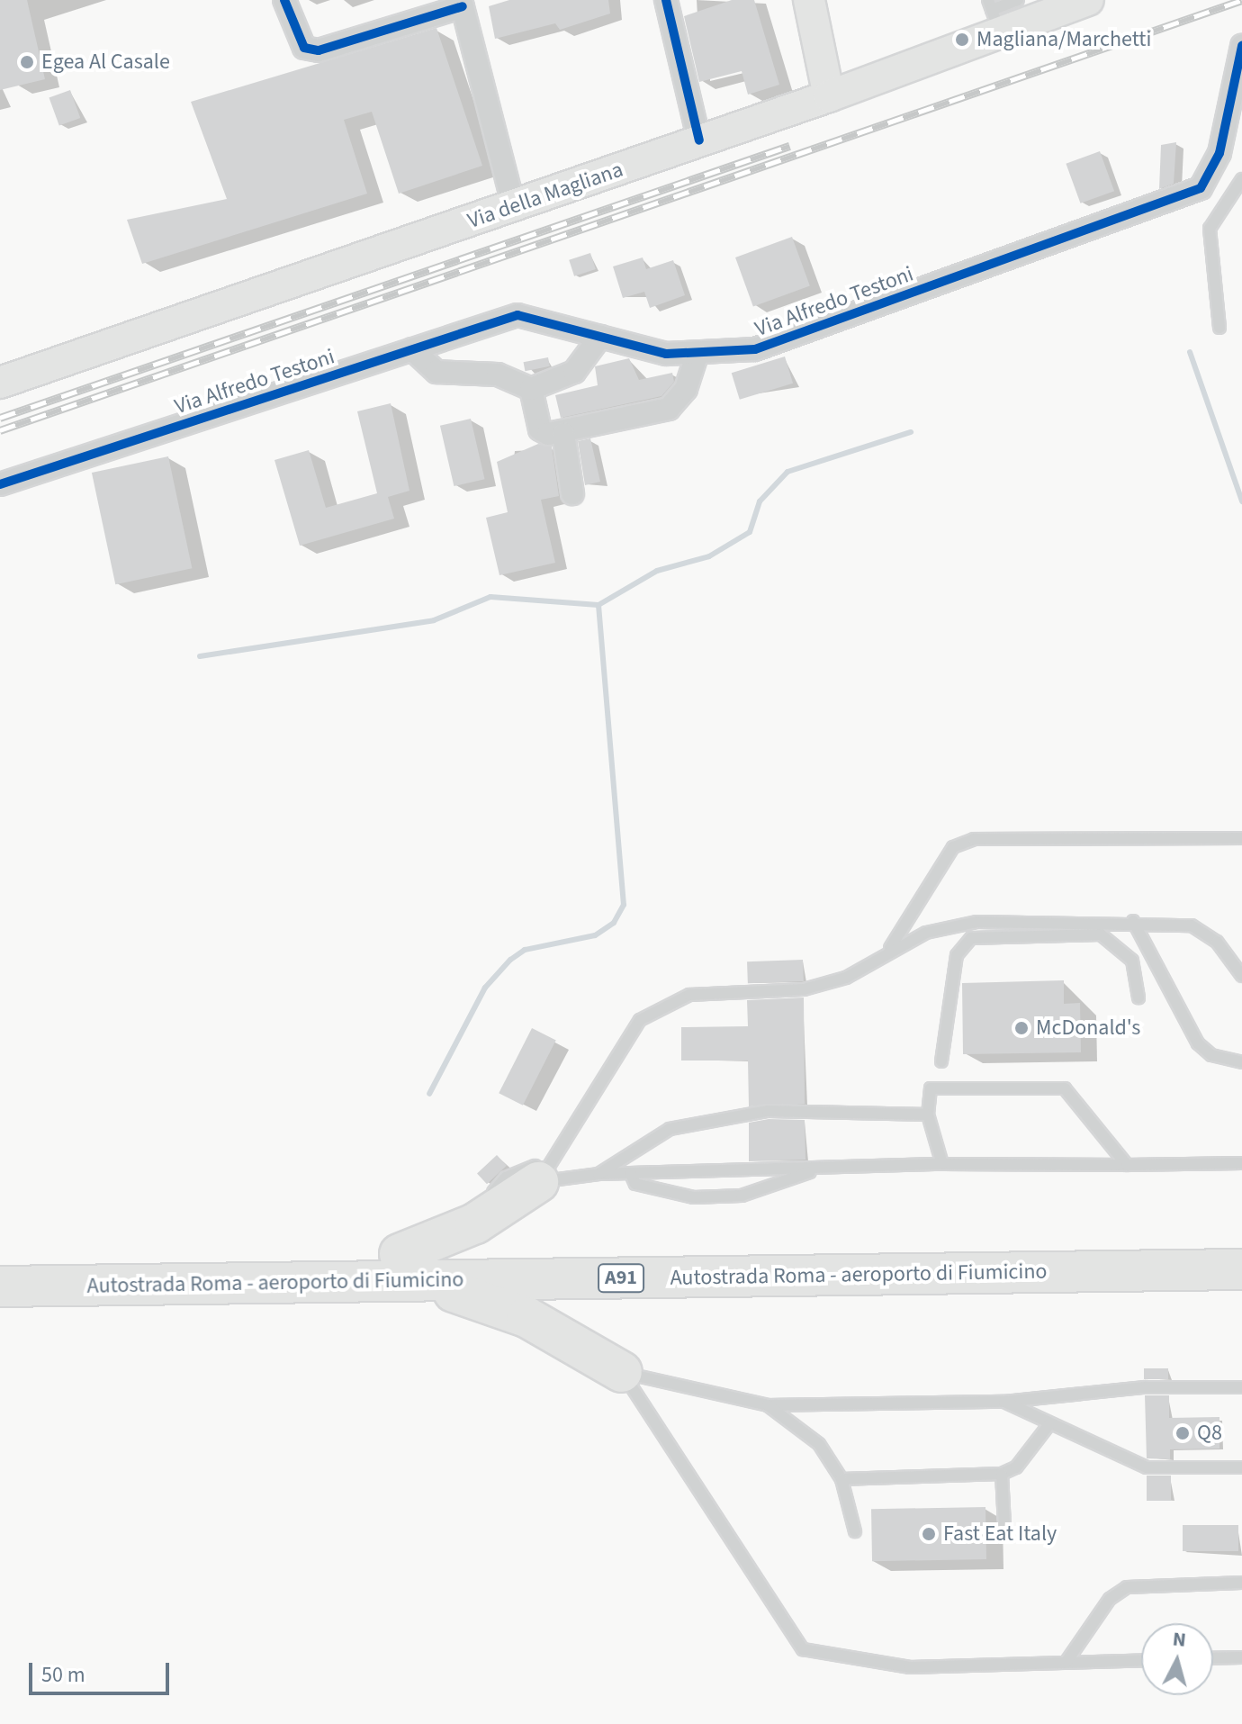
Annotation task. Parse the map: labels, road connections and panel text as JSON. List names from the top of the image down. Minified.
{"streets":{"highway":["Autostrada Roma - aeroporto di Fiumicino","A91"],"main road":["Via della Magliana"],"street":["Via Alfredo Testoni"]},"places":["Magliana/Marchetti","Egea Al Casale","McDonald's","Q8","Fast Eat Italy"],"scale_bar":"50 m","north":"top"}
